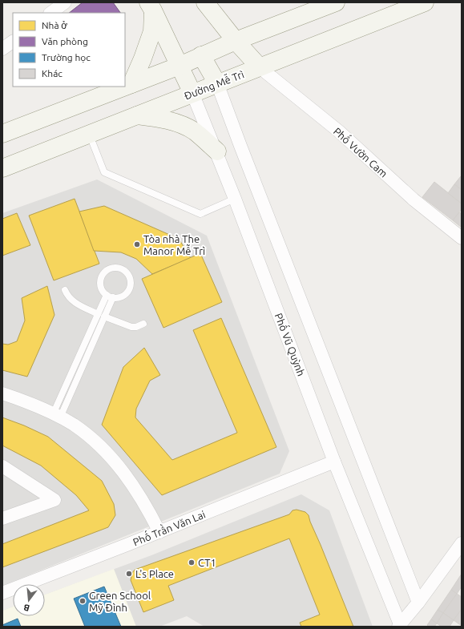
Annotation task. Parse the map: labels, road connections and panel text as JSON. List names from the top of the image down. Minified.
{"streets":{"main road":["Đường Mễ Trì","Phố Vũ Quỳnh"],"street":["Phố Vườn Cam","Phố Trần Văn Lai"]},"crossings":[["Đường Mễ Trì","Phố Vườn Cam"],["Đường Mễ Trì","Phố Vũ Quỳnh"],["Phố Vũ Quỳnh","Phố Trần Văn Lai"]],"places":["Tòa nhà The Manor Mễ Trì","CT1","L's Place","Green School Mỹ Đình"],"legend":["Nhà ở","Văn phòng","Trường học","Khác"],"north":"bottom"}
